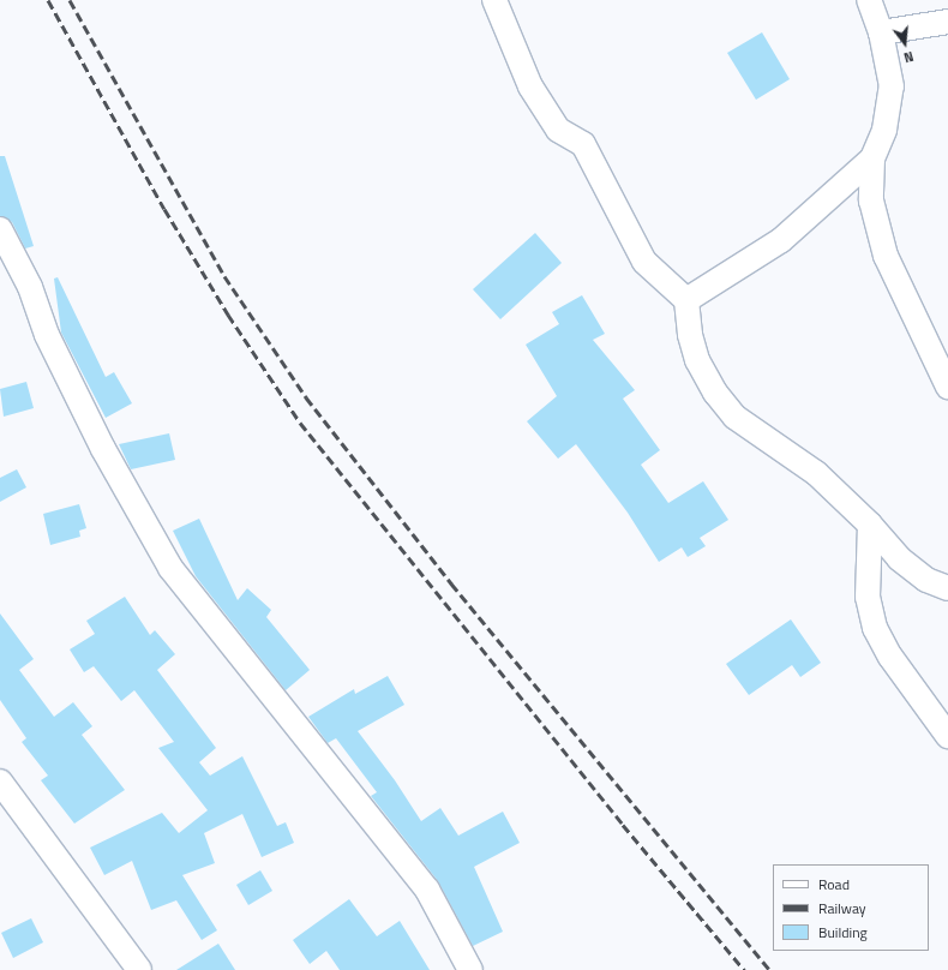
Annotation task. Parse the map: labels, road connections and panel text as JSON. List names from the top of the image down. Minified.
{"legend":["Road","Railway","Building"],"north":"bottom"}
